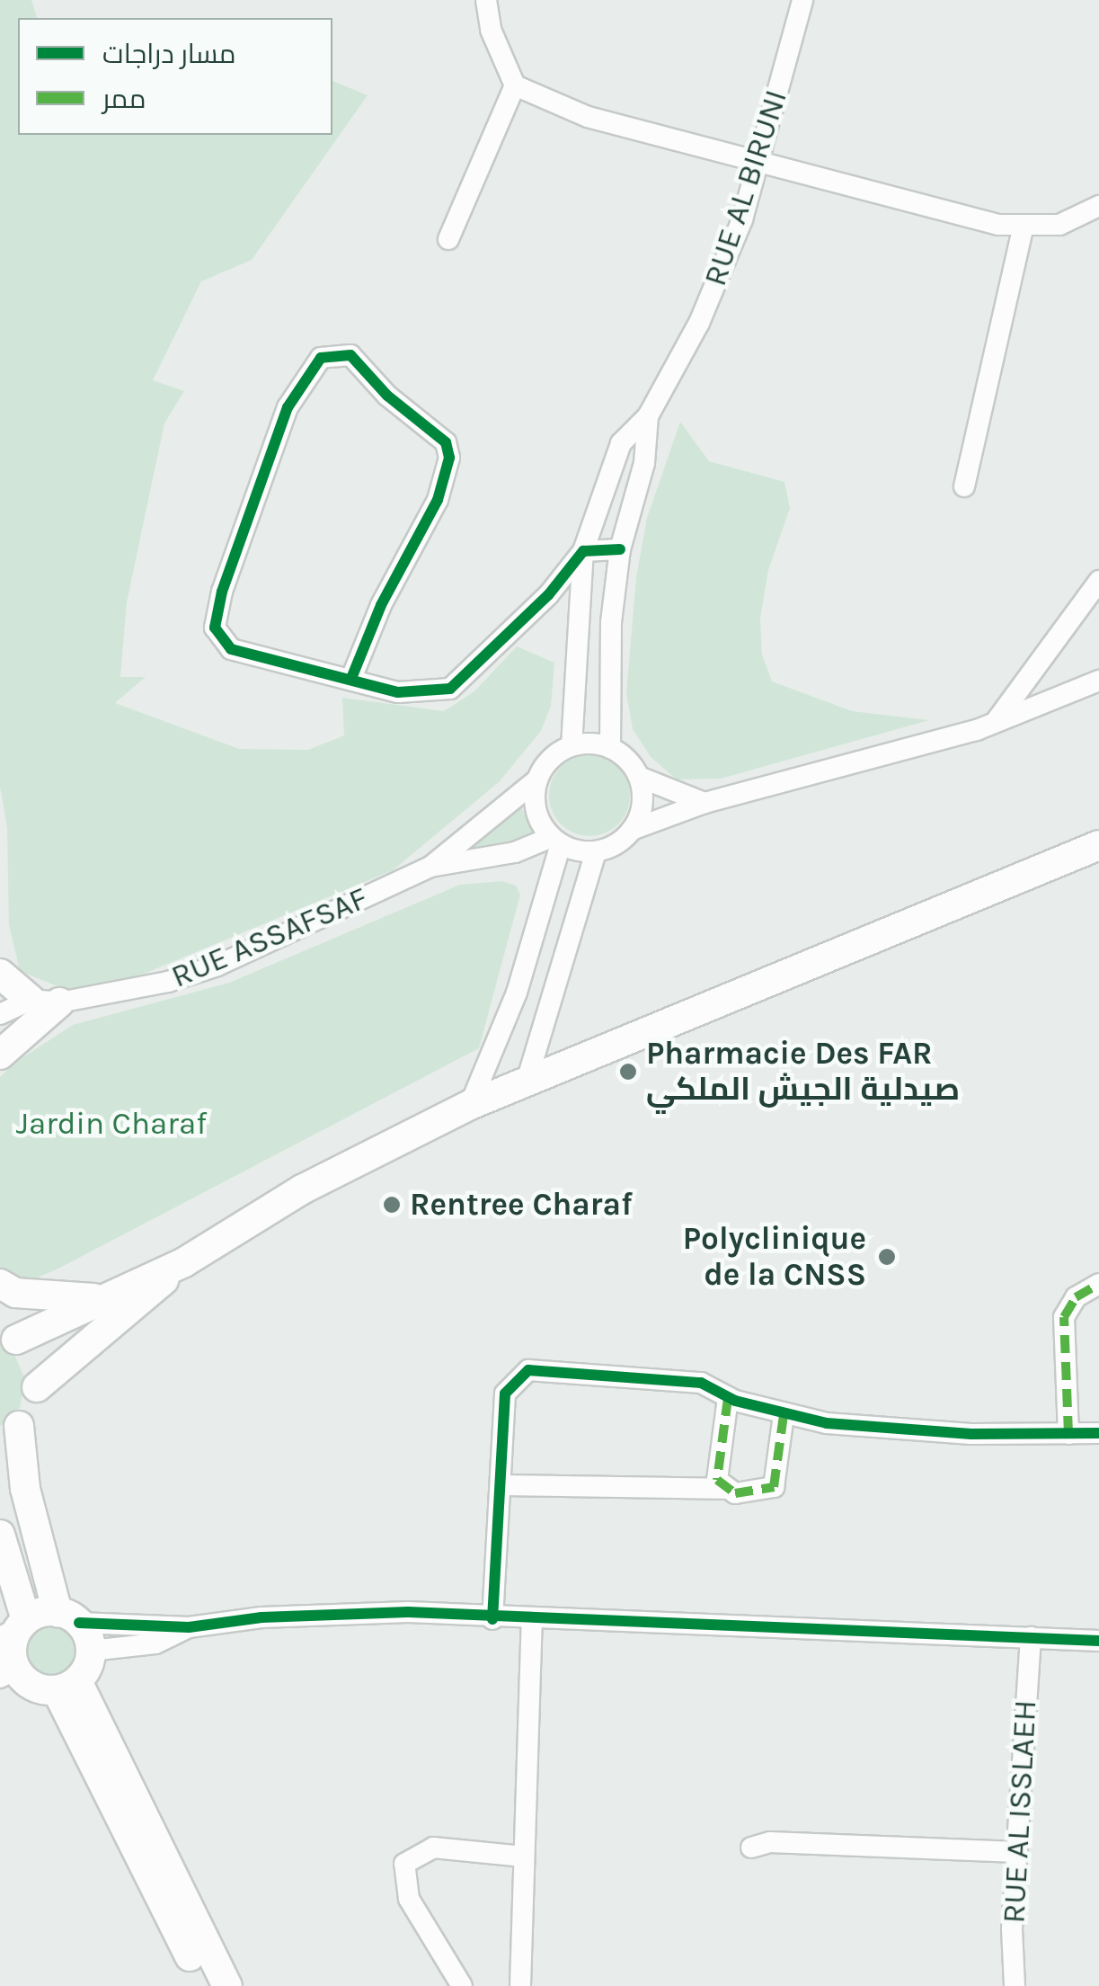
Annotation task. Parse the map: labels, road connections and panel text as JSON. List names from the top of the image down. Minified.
{"streets":{"street":["RUE AL BIRUNI","RUE ASSAFSAF","RUE AL ISSLAEH"]},"parks":["Jardin Charaf"],"places":["Pharmacie Des FAR صيدلية الجيش الملكي","Rentree Charaf","Polyclinique de la CNSS"],"legend":["مسار دراجات","ممر"]}
